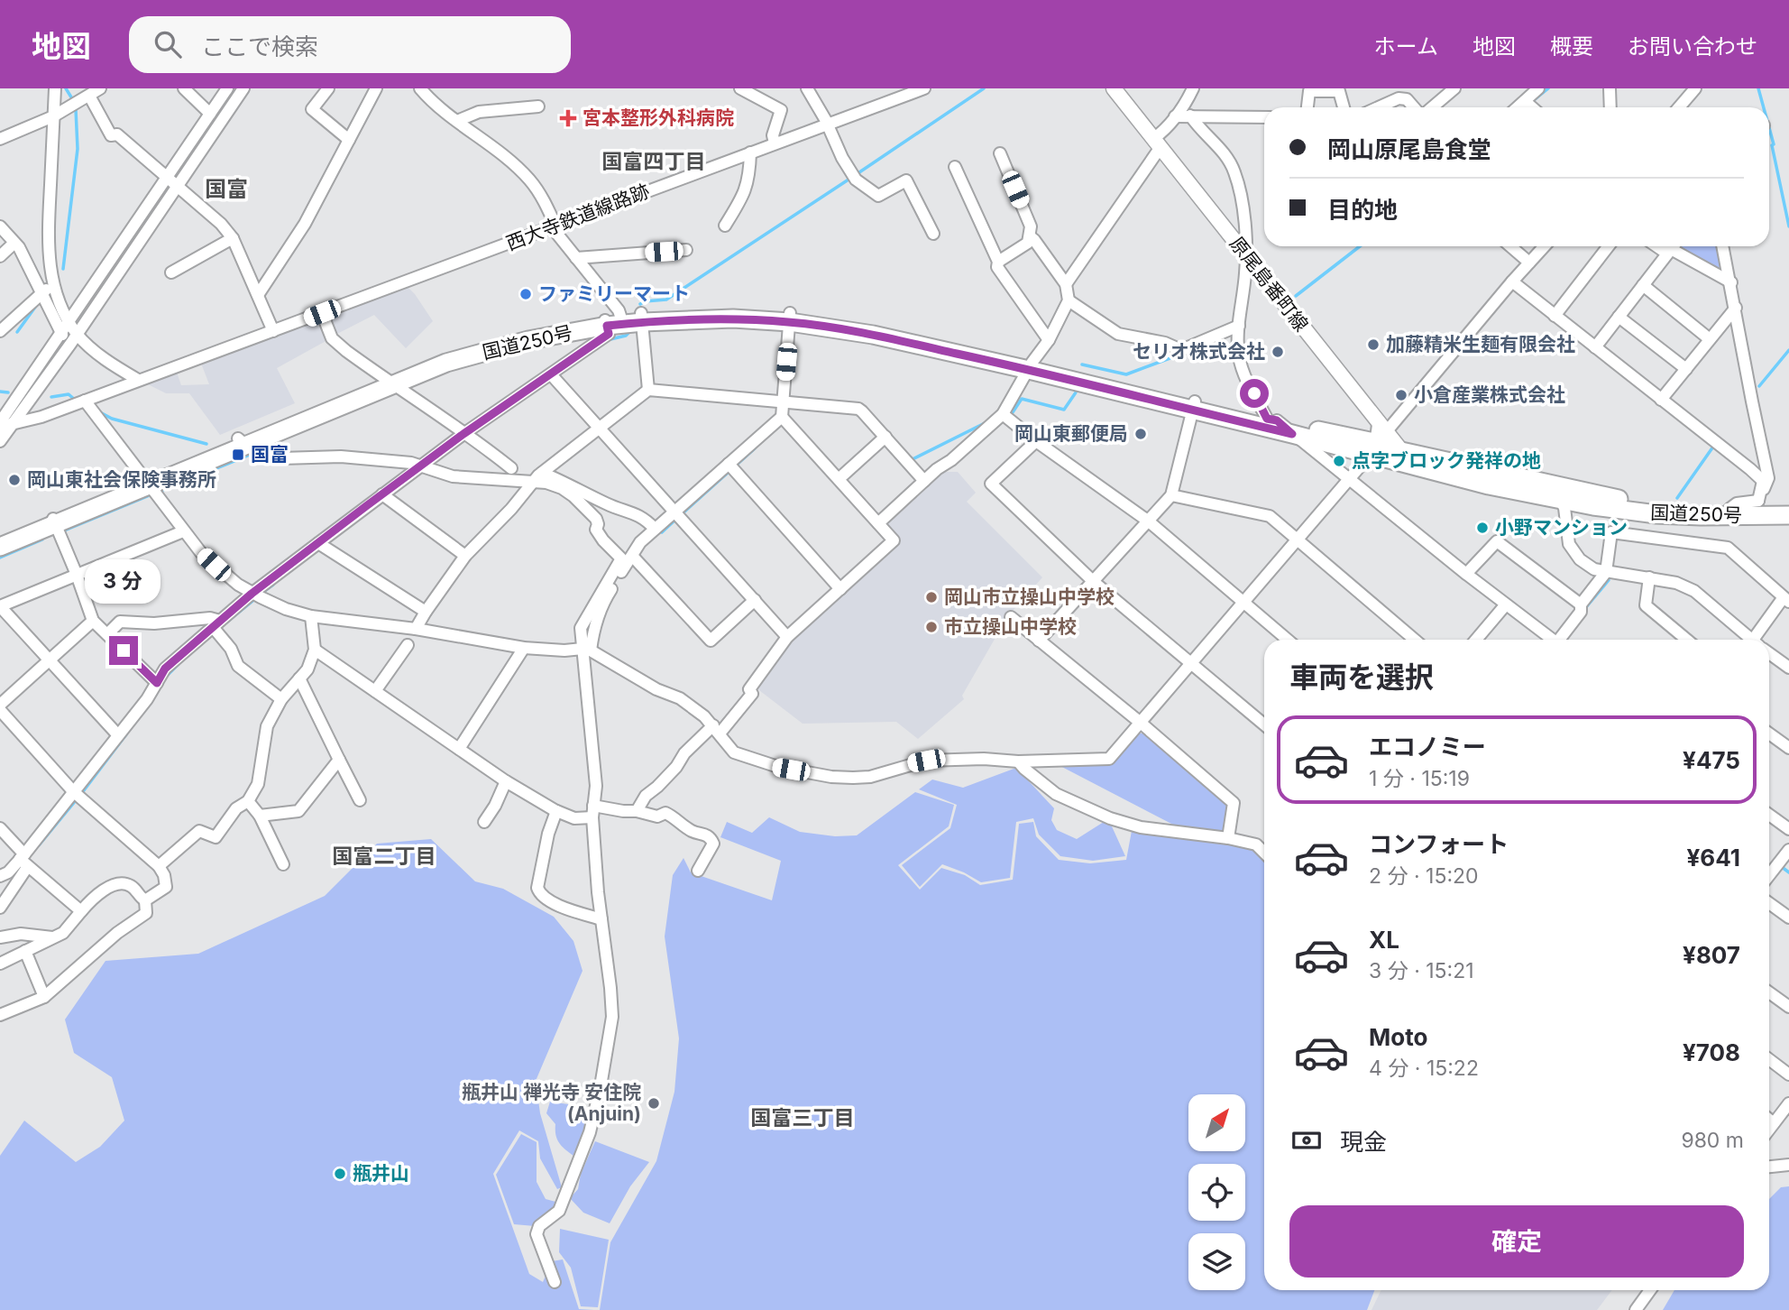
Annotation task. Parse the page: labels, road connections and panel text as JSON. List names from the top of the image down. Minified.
{"streets":{"highway":["国道250号"],"main road":["原尾島番町線"],"street":["西大寺鉄道線路跡"]},"crossings":[["原尾島番町線","国道250号"]],"districts":["国富四丁目","国富","国富二丁目","国富三丁目"],"places":{"health":["宮本整形外科病院"],"other":["ファミリーマート","加藤精米生麺有限会社","セリオ株式会社","小倉産業株式会社","岡山東郵便局","点字ブロック発祥の地","岡山東社会保険事務所","小野マンション","岡山市立操山中学校","市立操山中学校","瓶井山 禅光寺 安住院 (Anjuin)","瓶井山"],"transit":["国富"]},"north":"top right","page":{"header":"地図","search":"ここで検索","nav":["ホーム","地図","概要","お問い合わせ"],"banner":["岡山原尾島食堂","目的地"],"bubble":"3 分","heading":"車両を選択","list":[{"name":"エコノミー","note":"1 分 · 15:19","value":"¥475"},{"name":"コンフォート","note":"2 分 · 15:20","value":"¥641"},{"name":"XL","note":"3 分 · 15:21","value":"¥807"},{"name":"Moto","note":"4 分 · 15:22","value":"¥708"}],"pay":["現金","980 m"],"buttons":"確定"}}
